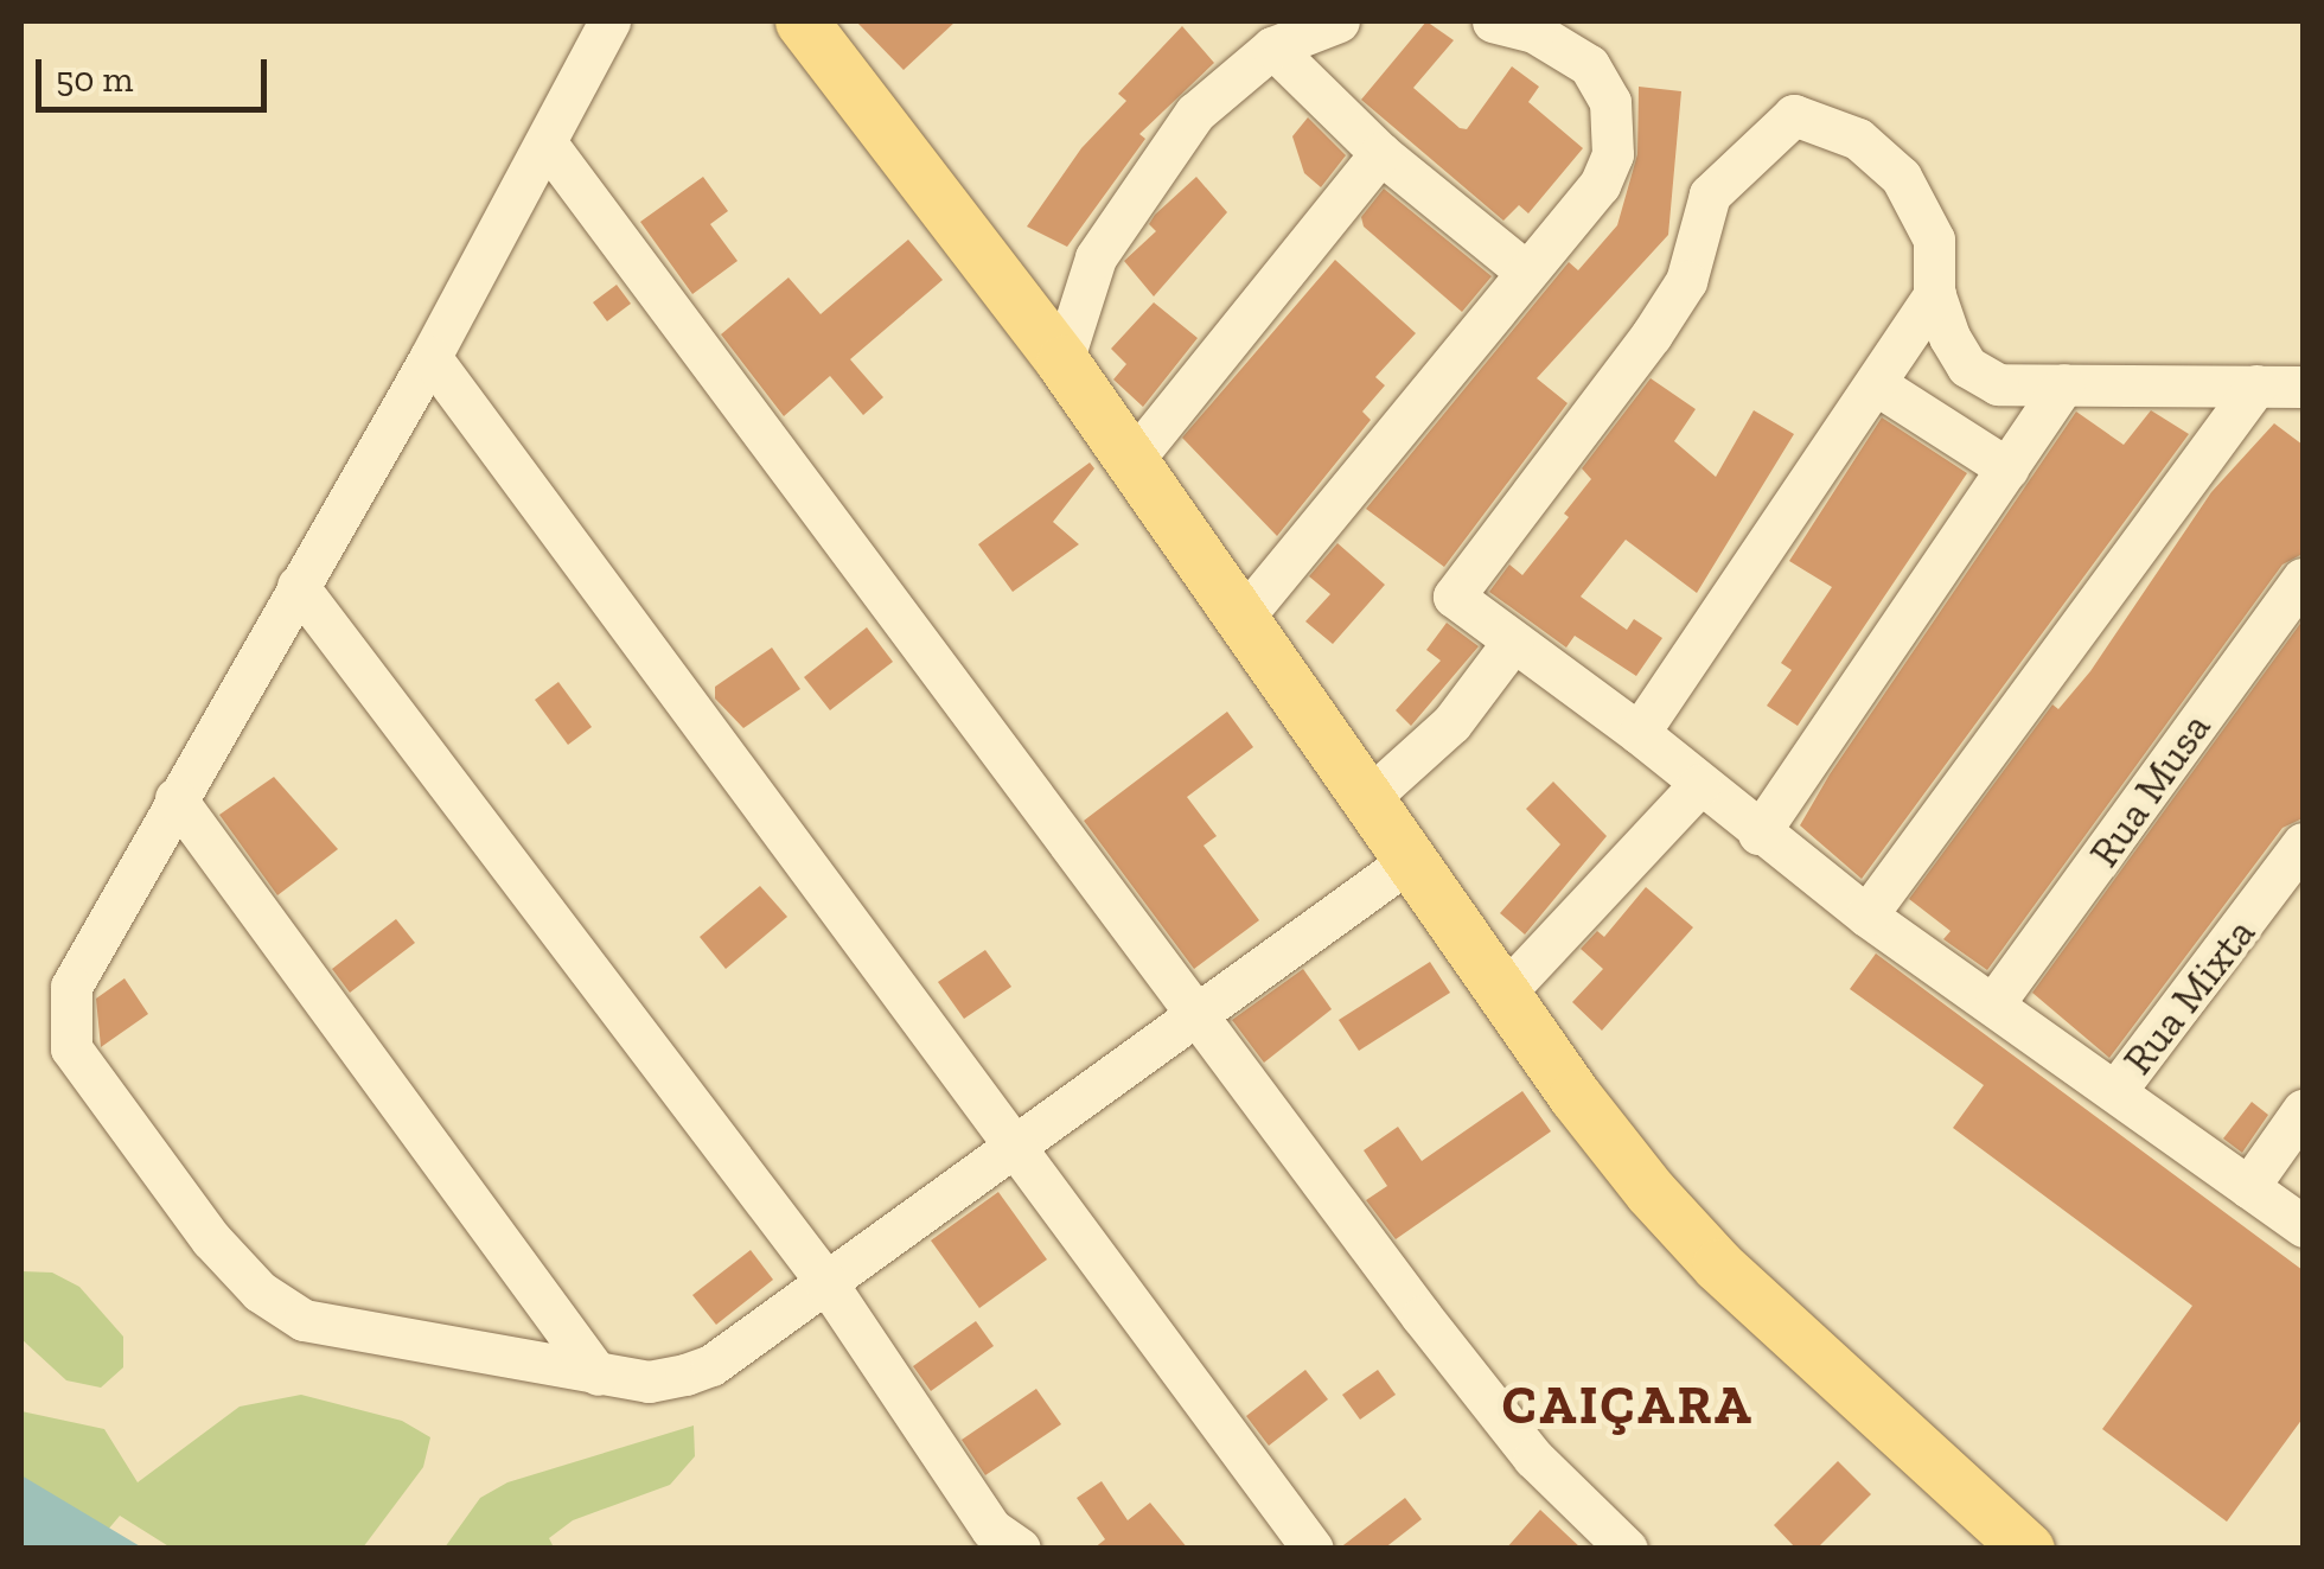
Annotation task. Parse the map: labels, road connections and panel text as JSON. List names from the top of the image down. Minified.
{"streets":{"street":["Rua Musa","Rua Mixta"]},"districts":["CAIÇARA"],"scale_bar":"50 m"}
